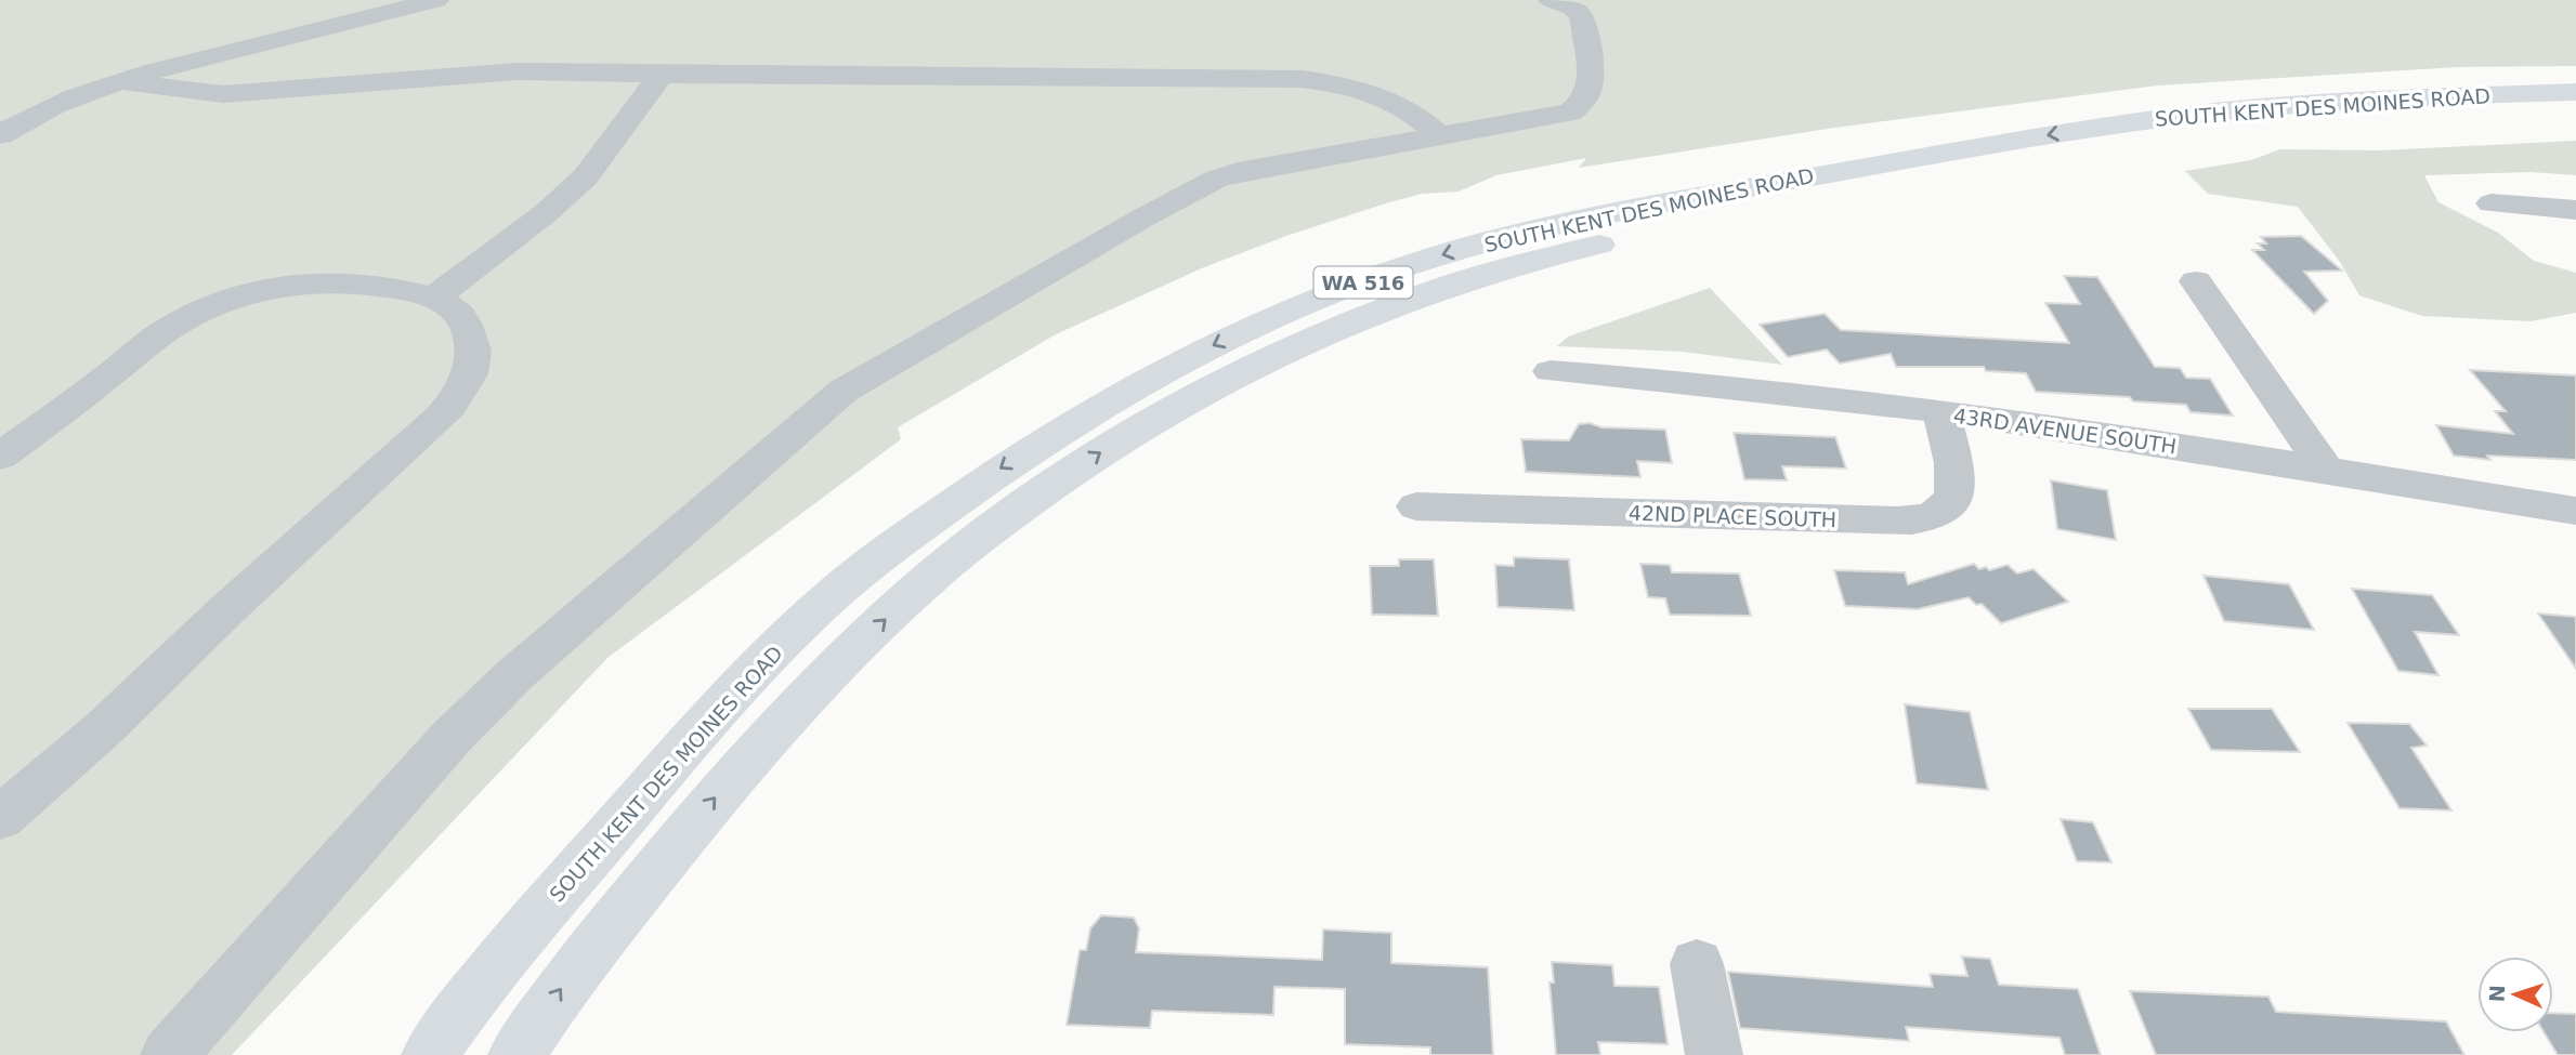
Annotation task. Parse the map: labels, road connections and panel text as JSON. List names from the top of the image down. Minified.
{"streets":{"highway":["SOUTH KENT DES MOINES ROAD","WA 516"],"street":["43RD AVENUE SOUTH","42ND PLACE SOUTH"]},"crossings":[["43RD AVENUE SOUTH","42ND PLACE SOUTH"]],"north":"left"}
